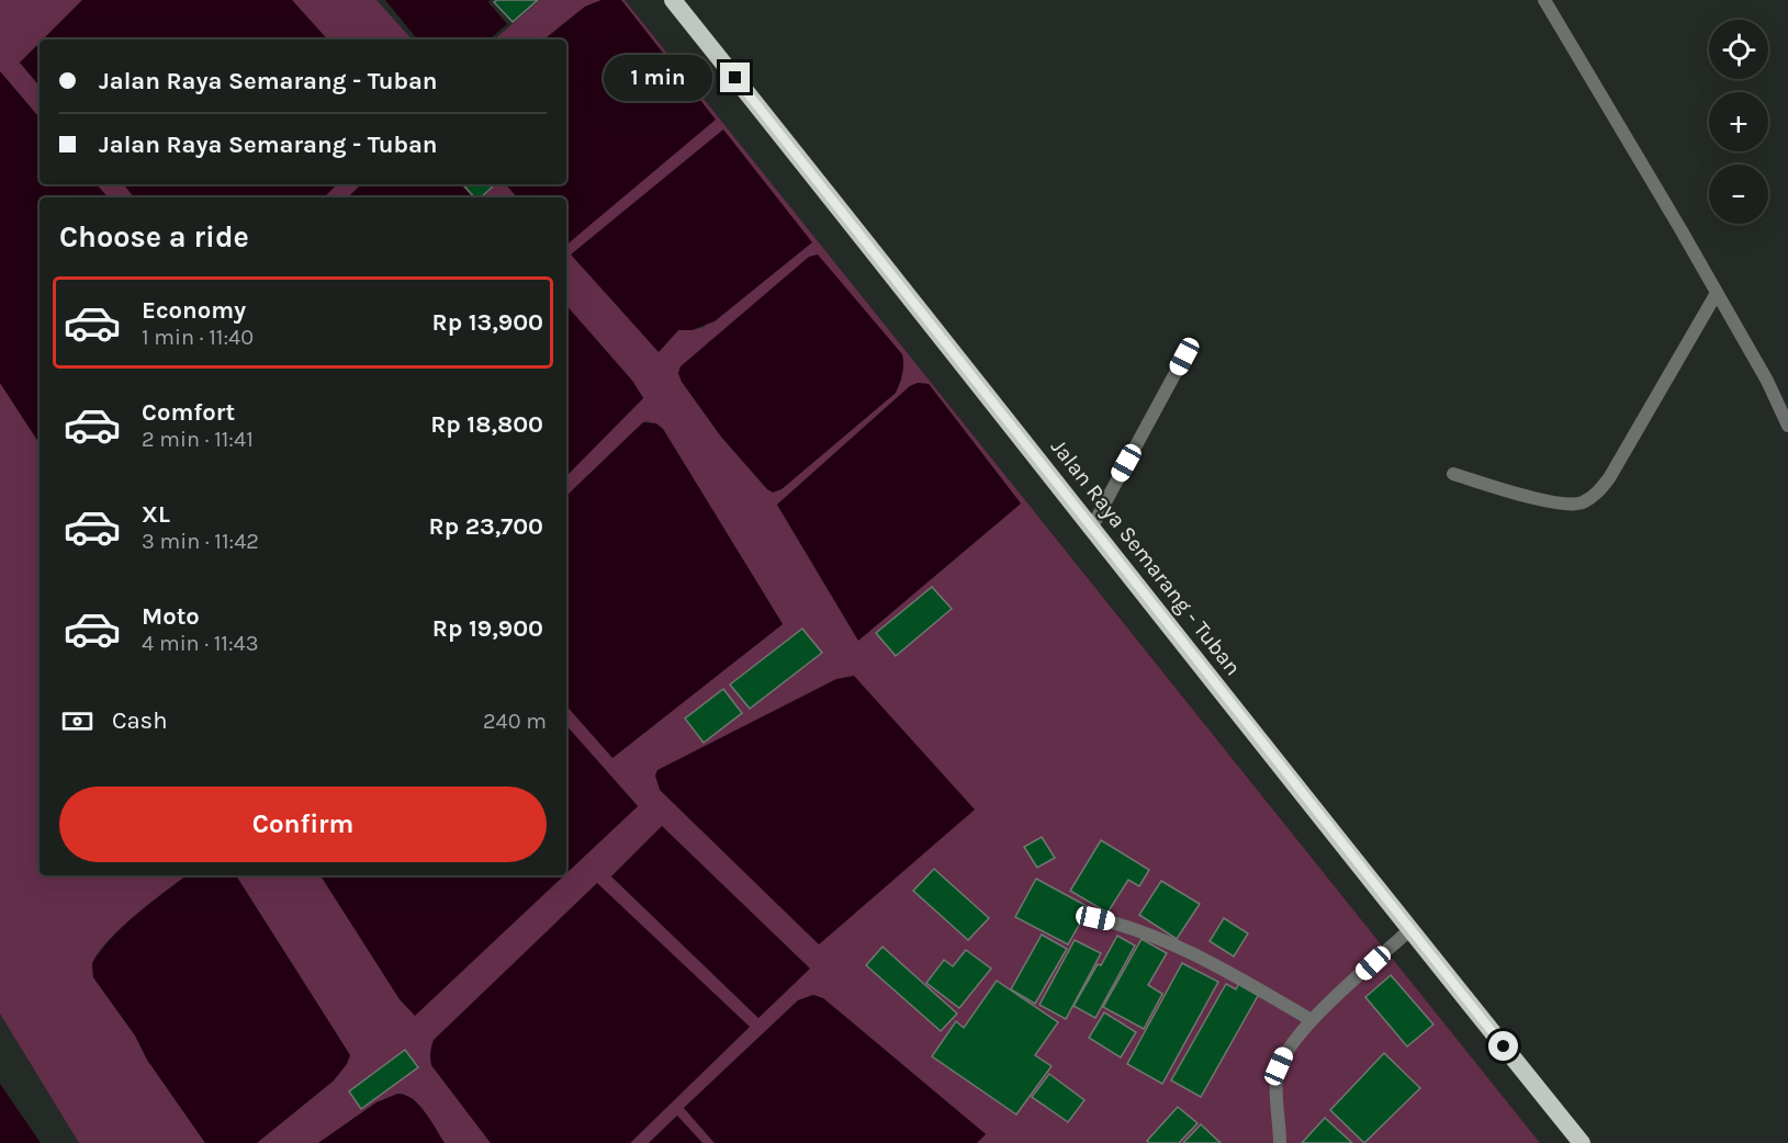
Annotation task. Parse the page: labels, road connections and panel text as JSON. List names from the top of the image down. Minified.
{"streets":{"highway":["Jalan Raya Semarang - Tuban"]},"page":{"map_buttons":["+","−"],"banner":["Jalan Raya Semarang - Tuban","Jalan Raya Semarang - Tuban"],"bubble":"1 min","heading":"Choose a ride","list":[{"name":"Economy","note":"1 min · 11:40","value":"Rp 13,900"},{"name":"Comfort","note":"2 min · 11:41","value":"Rp 18,800"},{"name":"XL","note":"3 min · 11:42","value":"Rp 23,700"},{"name":"Moto","note":"4 min · 11:43","value":"Rp 19,900"}],"pay":["Cash","240 m"],"buttons":"Confirm"}}
